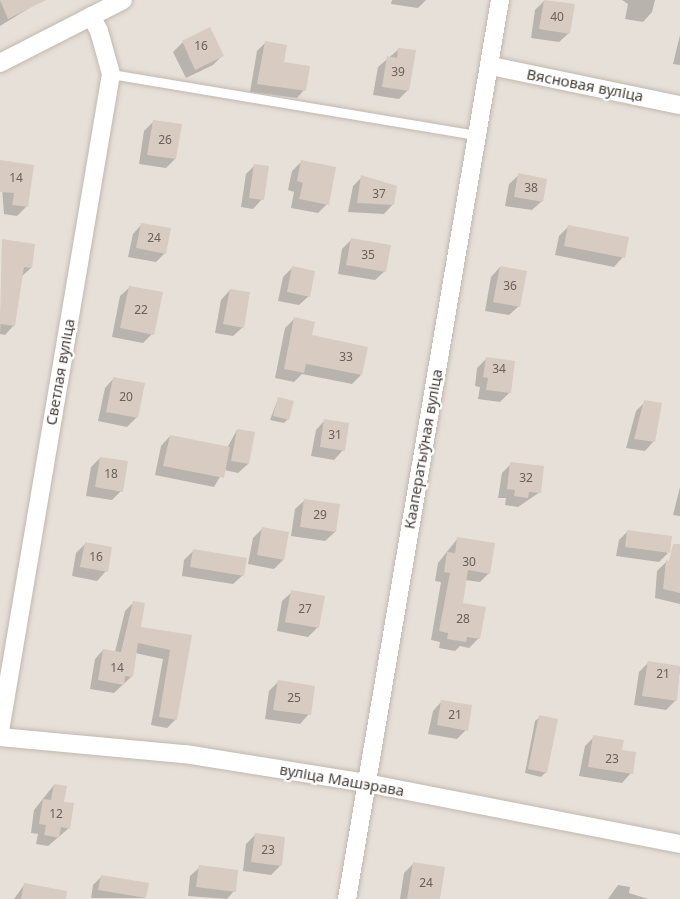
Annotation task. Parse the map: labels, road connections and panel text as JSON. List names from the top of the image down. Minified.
{"streets":{"street":["Вясновая вуліца","Светлая вуліца","Кааператыўная вуліца","вуліца Машэрава"]},"crossings":[["Вясновая вуліца","Кааператыўная вуліца"],["Кааператыўная вуліца","вуліца Машэрава"]],"house_numbers":["40","16","39","26","14","38","37","24","35","36","22","33","34","20","31","18","32","29","16","30","27","28","14","21","25","21","23","12","23","24"]}
